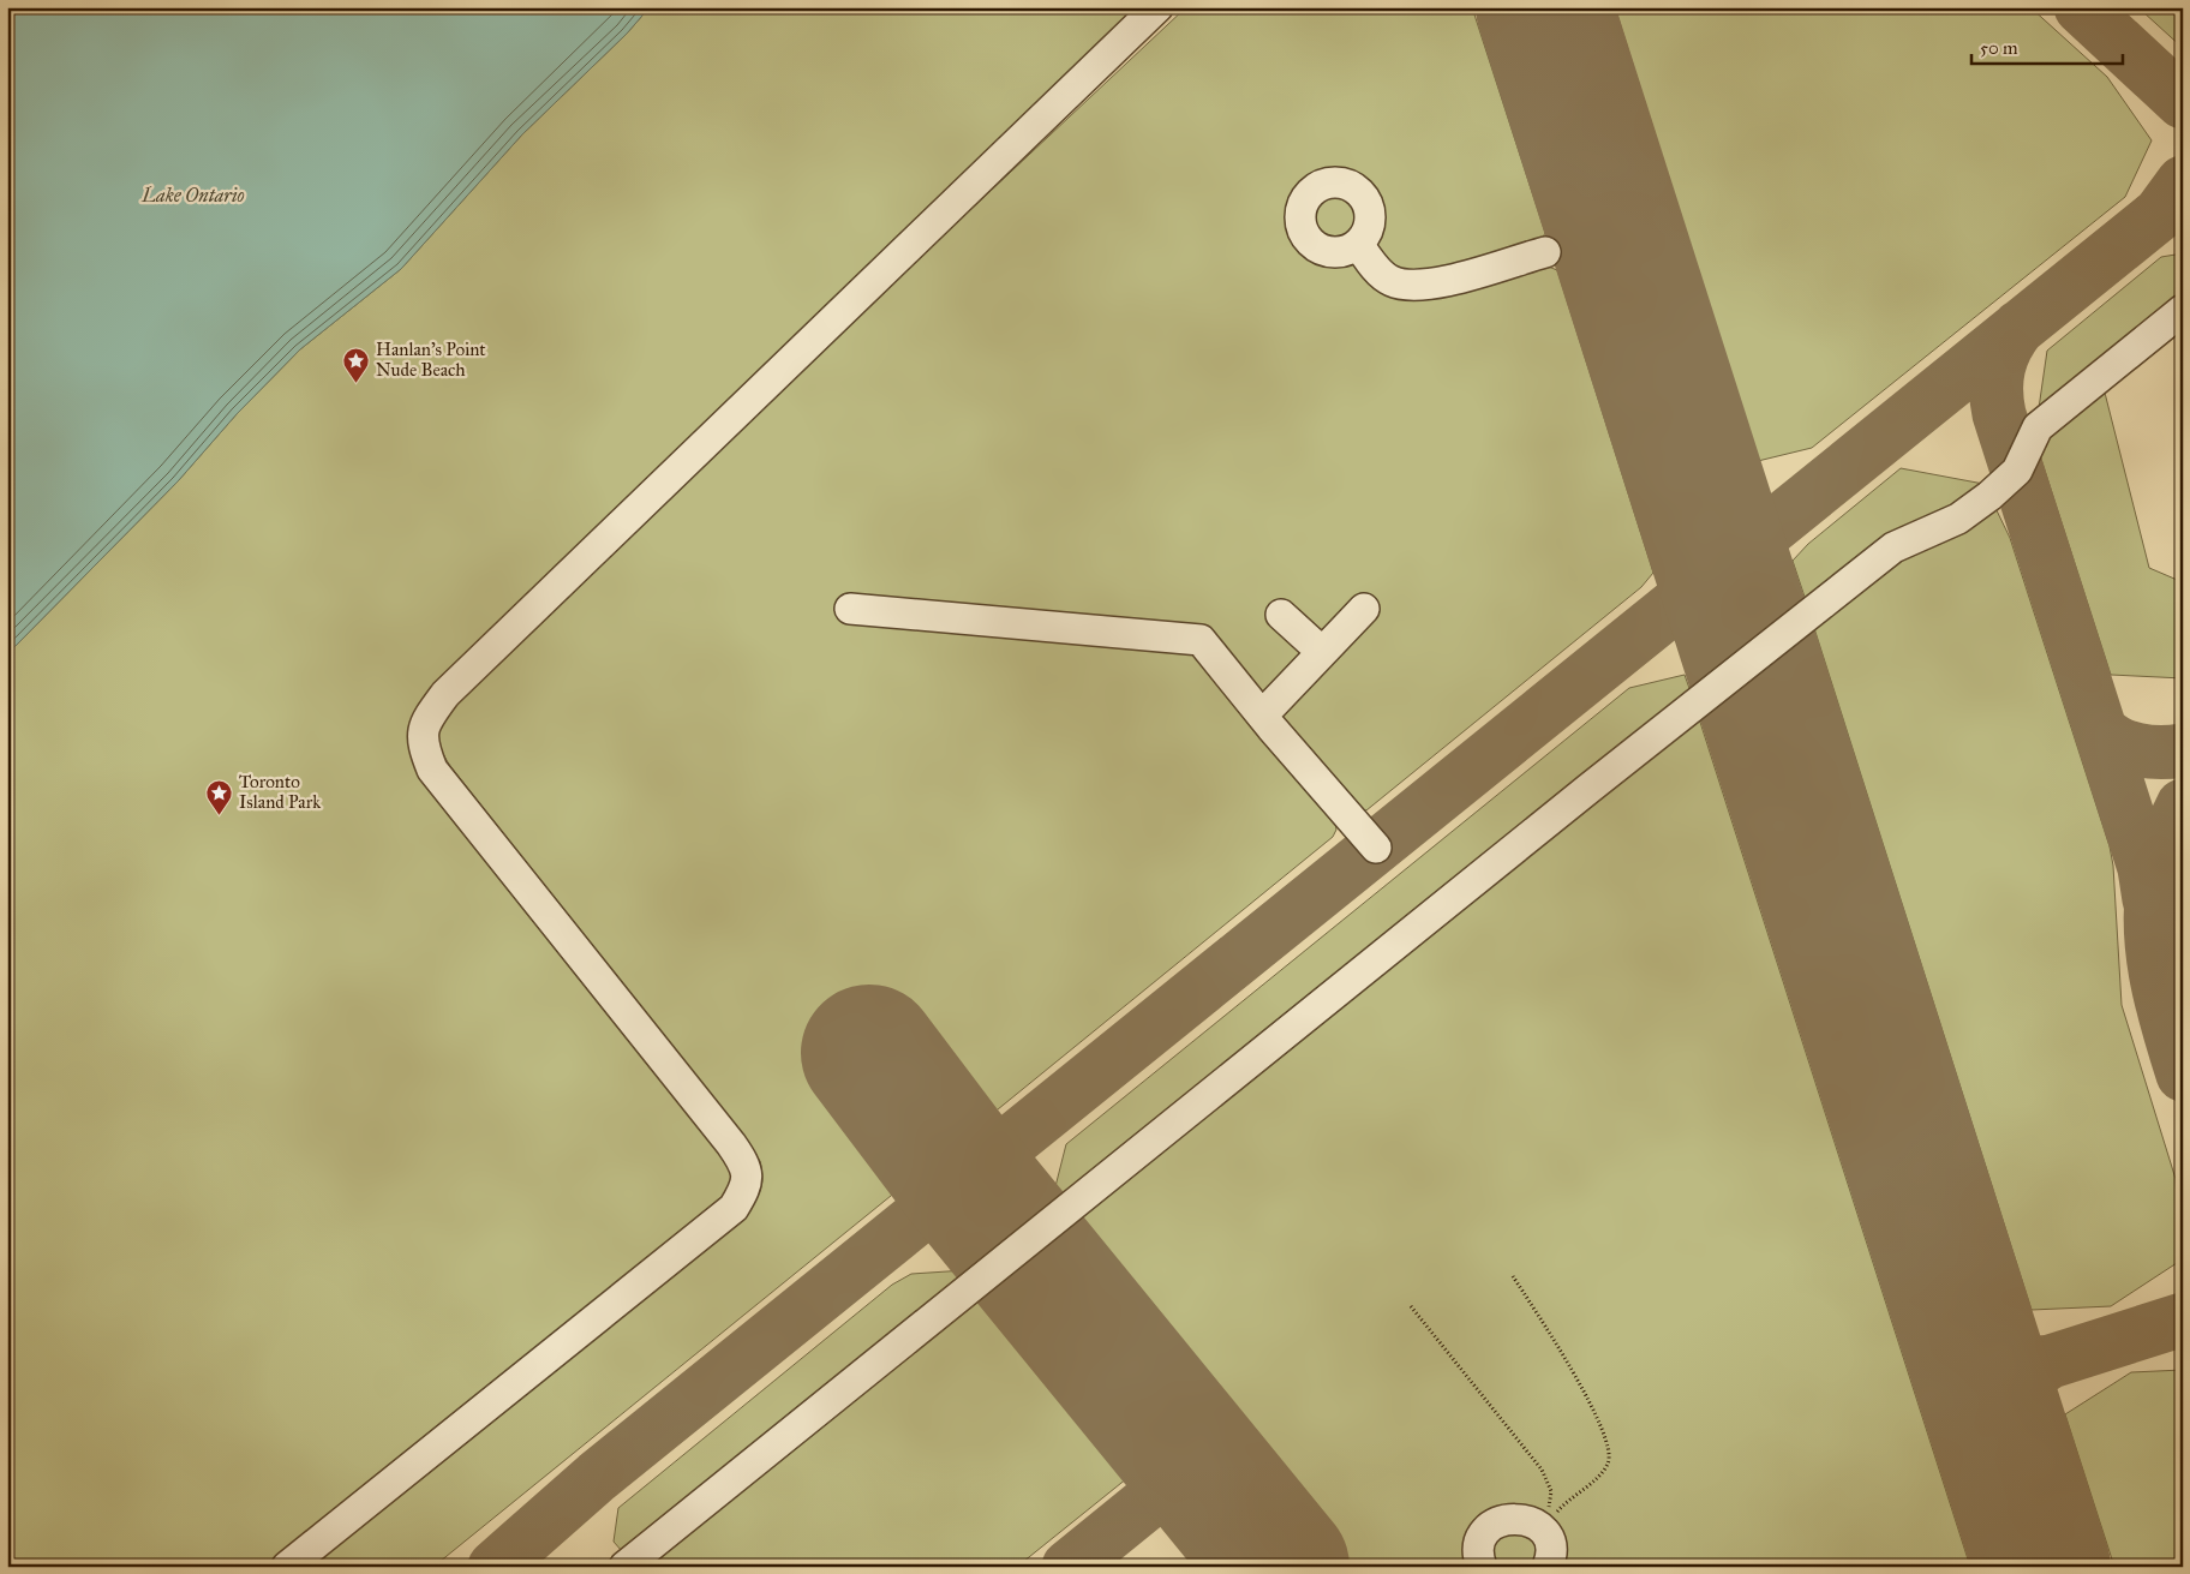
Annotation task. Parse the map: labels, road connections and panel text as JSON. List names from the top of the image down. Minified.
{"water":["Lake Ontario"],"places":{"place":["Hanlan's Point Nude Beach","Toronto Island Park"]},"scale_bar":"50 m"}
